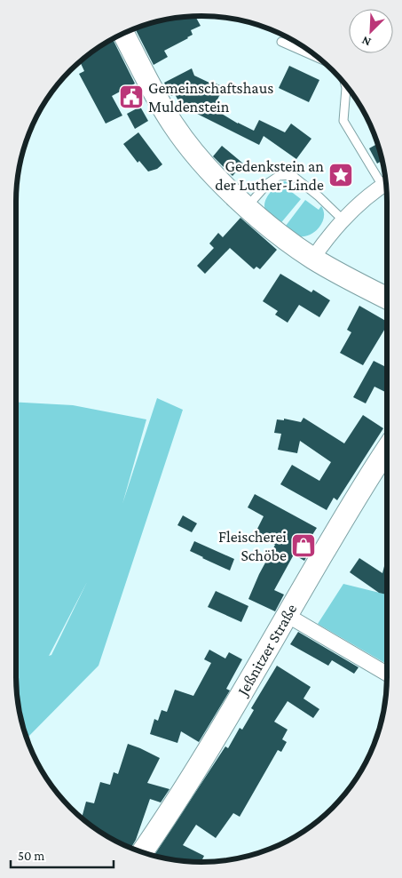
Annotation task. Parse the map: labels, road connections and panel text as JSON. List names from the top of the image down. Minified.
{"streets":{"main road":["Jeßnitzer Straße"]},"places":{"public building":["Gemeinschaftshaus Muldenstein"],"place":["Gedenkstein an der Luther-Linde"],"shop":["Fleischerei Schöbe"]},"scale_bar":"50 m","north":"bottom left"}
